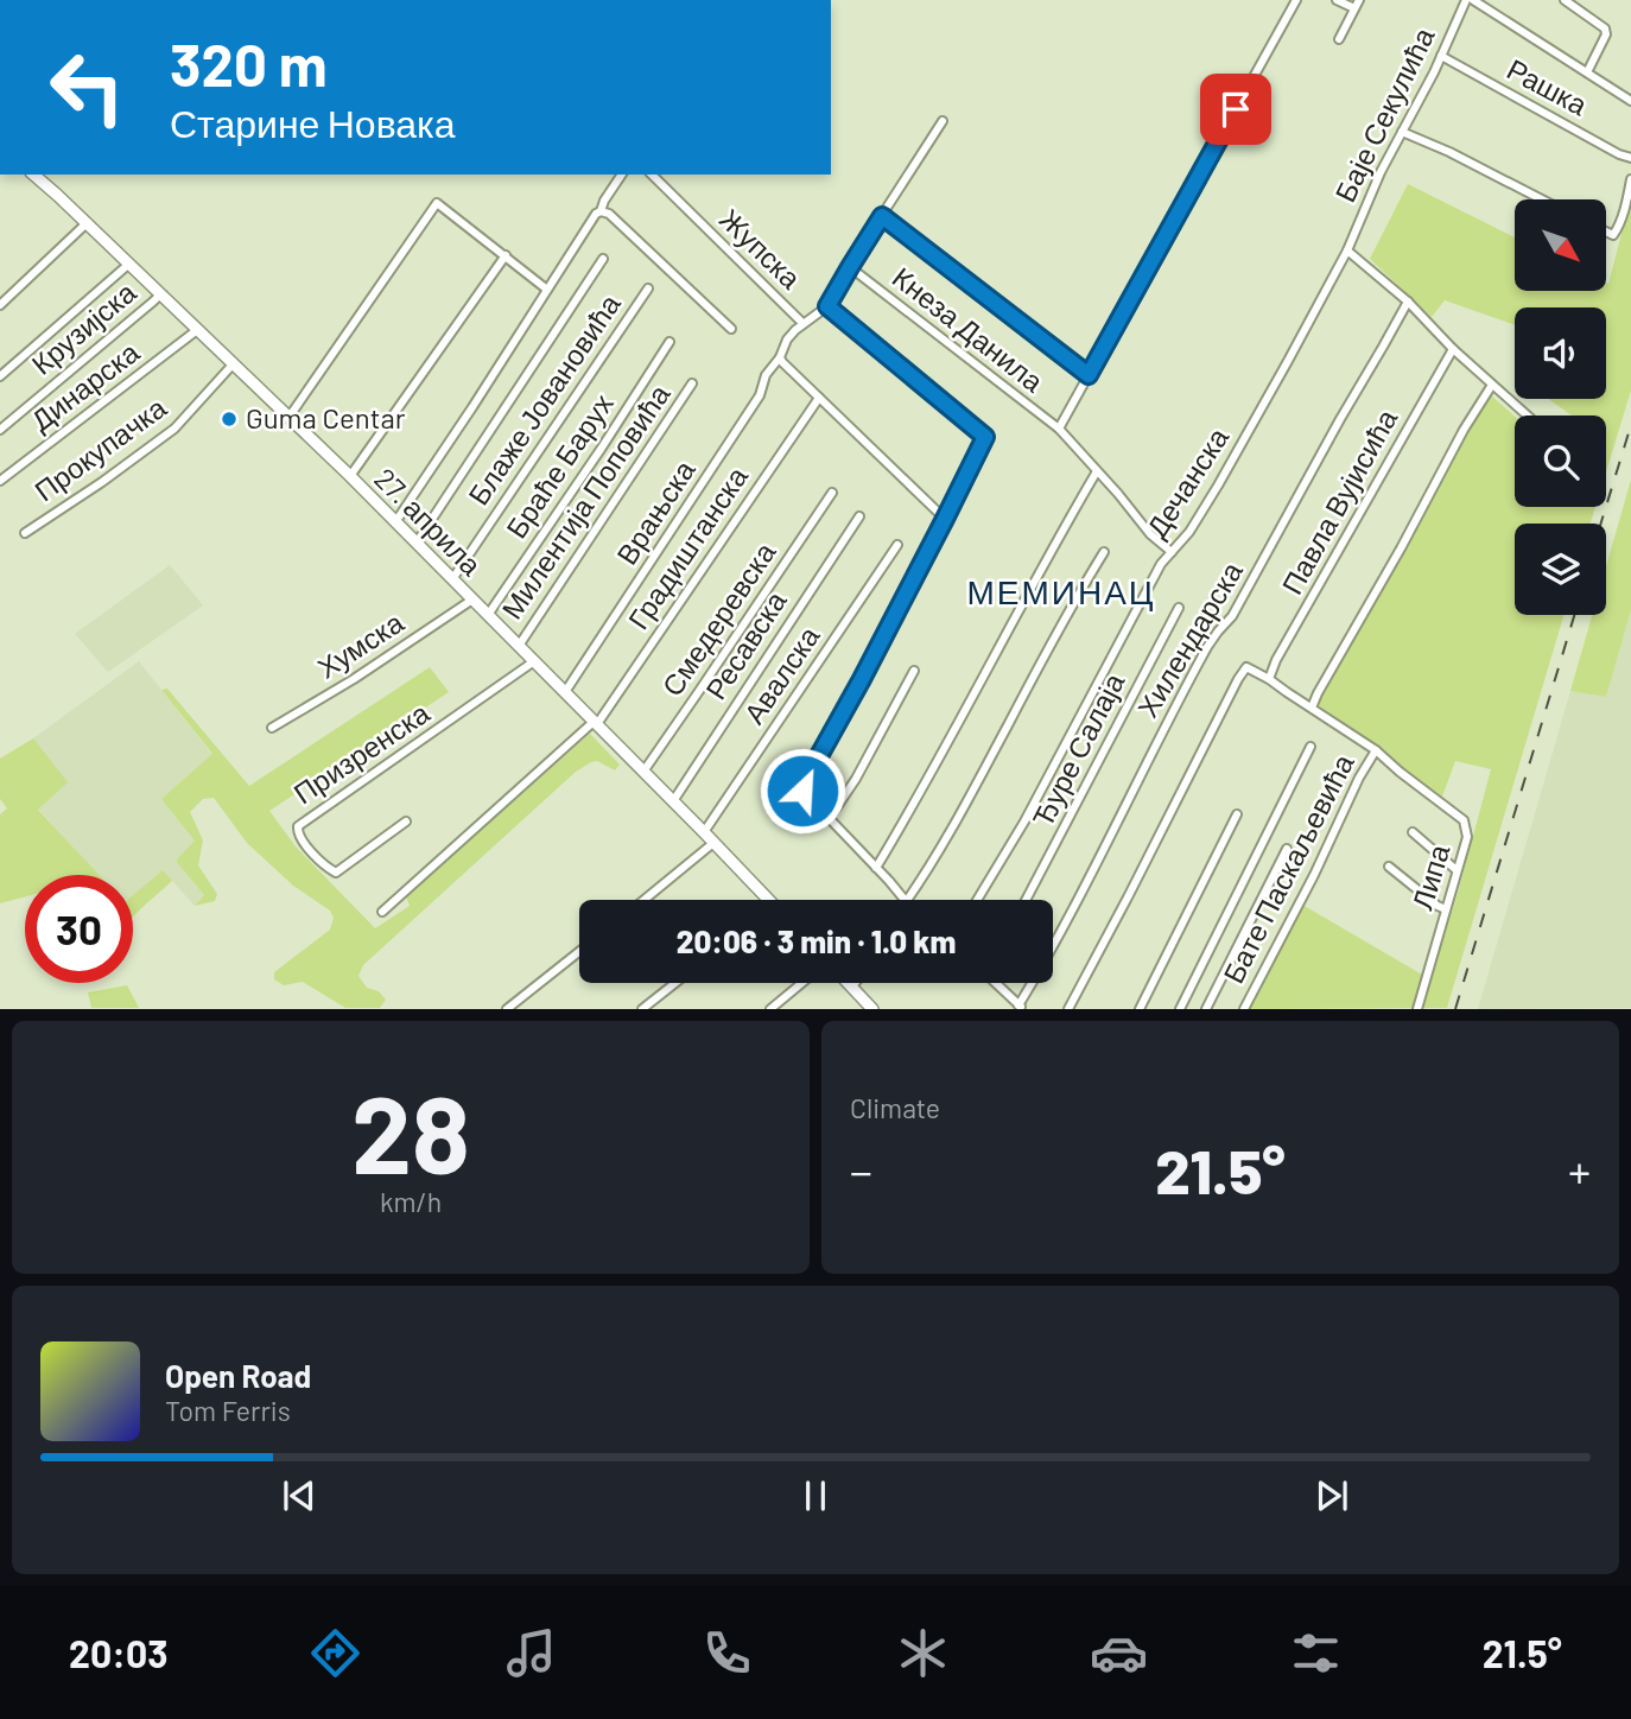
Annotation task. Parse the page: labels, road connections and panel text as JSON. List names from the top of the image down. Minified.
{"streets":{"main road":["27. априла"],"street":["Рашка","Баје Секулића","Жупска","Крузијска","Кнеза Данила","Динарска","Блаже Јовановића","Прокупачка","Браће Барух","Дечанска","Милентија Поповића","Павла Вујисића","Врањска","Градиштанска","Смедеревска","Хилендарска","Хумска","Ресавска","Авалска","Ђуре Салаја","Призренска","Бате Паскаљевића","Липа"]},"crossings":[["Рашка","Баје Секулића"],["Баје Секулића","Дечанска"],["Жупска","Врањска"],["Крузијска","27. априла"],["Кнеза Данила","Дечанска"],["Динарска","27. априла"],["Блаже Јовановића","27. априла"],["Прокупачка","27. априла"],["Браће Барух","27. априла"],["Милентија Поповића","27. априла"],["Врањска","27. априла"],["27. априла","Градиштанска"],["27. априла","Смедеревска"],["27. априла","Хумска"],["27. априла","Ресавска"],["27. априла","Авалска"],["27. априла","Призренска"],["Бате Паскаљевића","Липа"]],"districts":["МЕМИНАЦ"],"places":["Guma Centar"],"north":"bottom right","page":{"turn":["320 m","Старине Новака"],"limit":"30","trip":"20:06 · 3 min · 1.0 km","tile":[["28","km/h"],"Climate"],"heat":["−","21.5°","+"],"song":["Open Road","Tom Ferris"],"tabs":["20:03","21.5°"]}}
